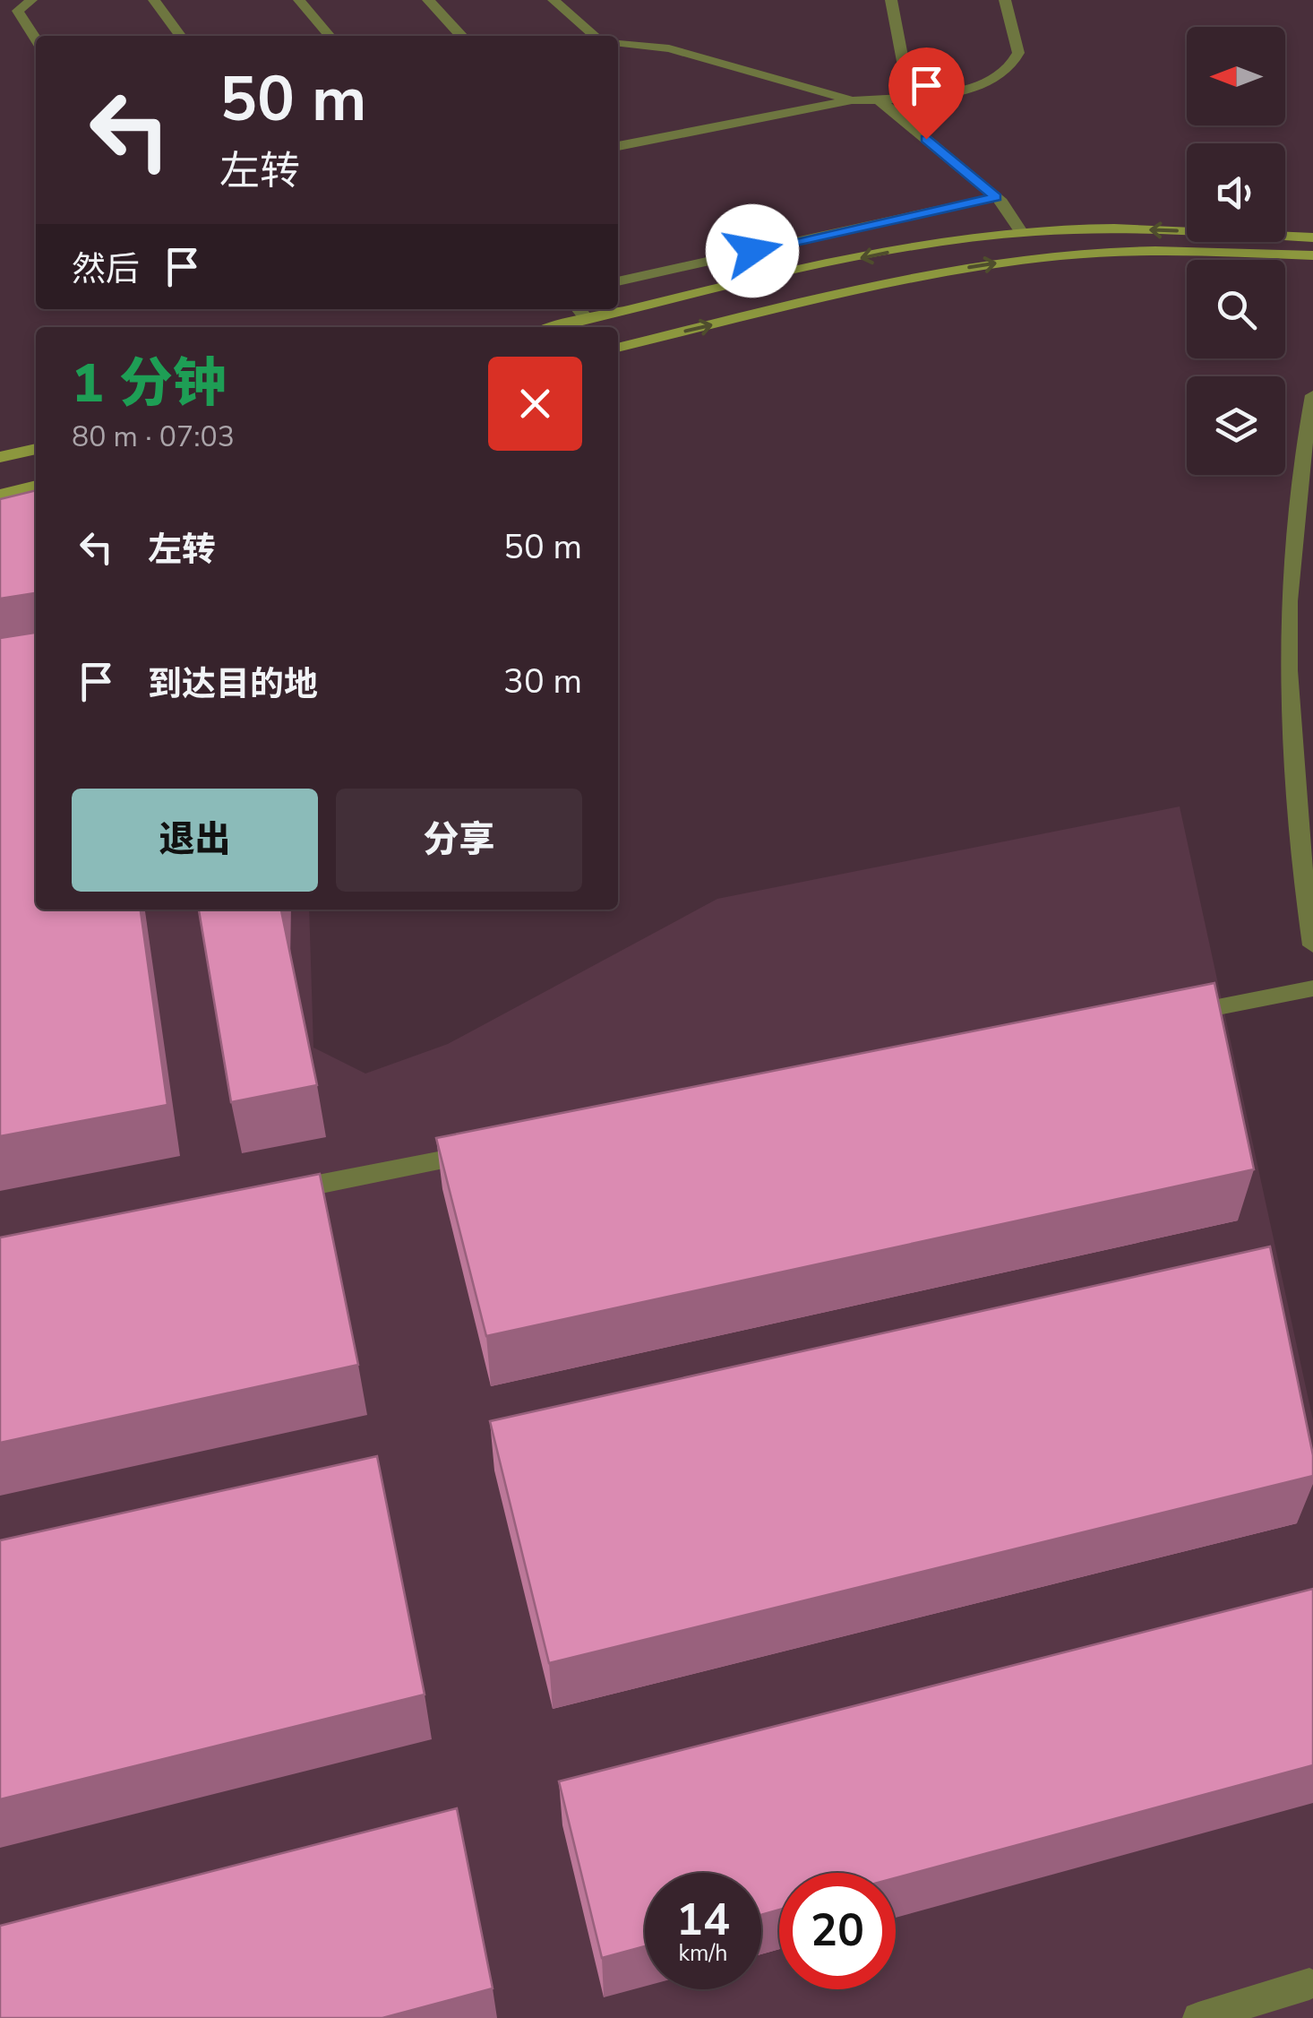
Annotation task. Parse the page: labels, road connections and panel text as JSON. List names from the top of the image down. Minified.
{"north":"left","page":{"turn":["50 m","左转"],"then":"然后","heading":["1 分钟","80 m · 07:03"],"list":[{"name":"左转","value":"50 m"},{"name":"到达目的地","value":"30 m"}],"buttons":["退出","分享"],"speed":"14 km/h","limit":"20"}}
